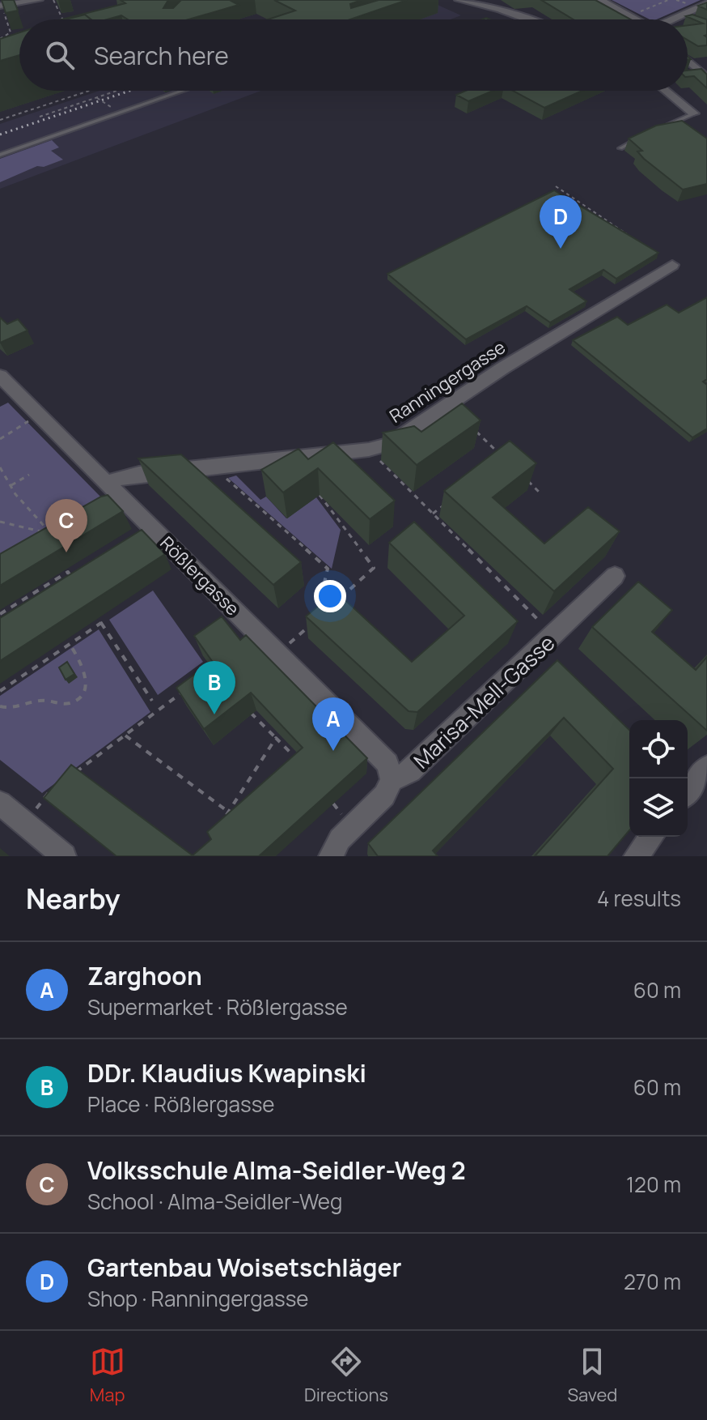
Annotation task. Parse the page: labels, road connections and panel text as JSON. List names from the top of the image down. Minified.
{"streets":{"street":["Ranningergasse","Rößlergasse","Marisa-Mell-Gasse"]},"crossings":[["Ranningergasse","Rößlergasse"],["Rößlergasse","Marisa-Mell-Gasse"]],"page":{"search":"Search here","pins":["D","C","B","A"],"heading":["Nearby","4 results"],"list":[{"mark":"A","name":"Zarghoon","note":"Supermarket · Rößlergasse","value":"60 m"},{"mark":"B","name":"DDr. Klaudius Kwapinski","note":"Place · Rößlergasse","value":"60 m"},{"mark":"C","name":"Volksschule Alma-Seidler-Weg 2","note":"School · Alma-Seidler-Weg","value":"120 m"},{"mark":"D","name":"Gartenbau Woisetschläger","note":"Shop · Ranningergasse","value":"270 m"}],"nav":["Map","Directions","Saved"]}}
